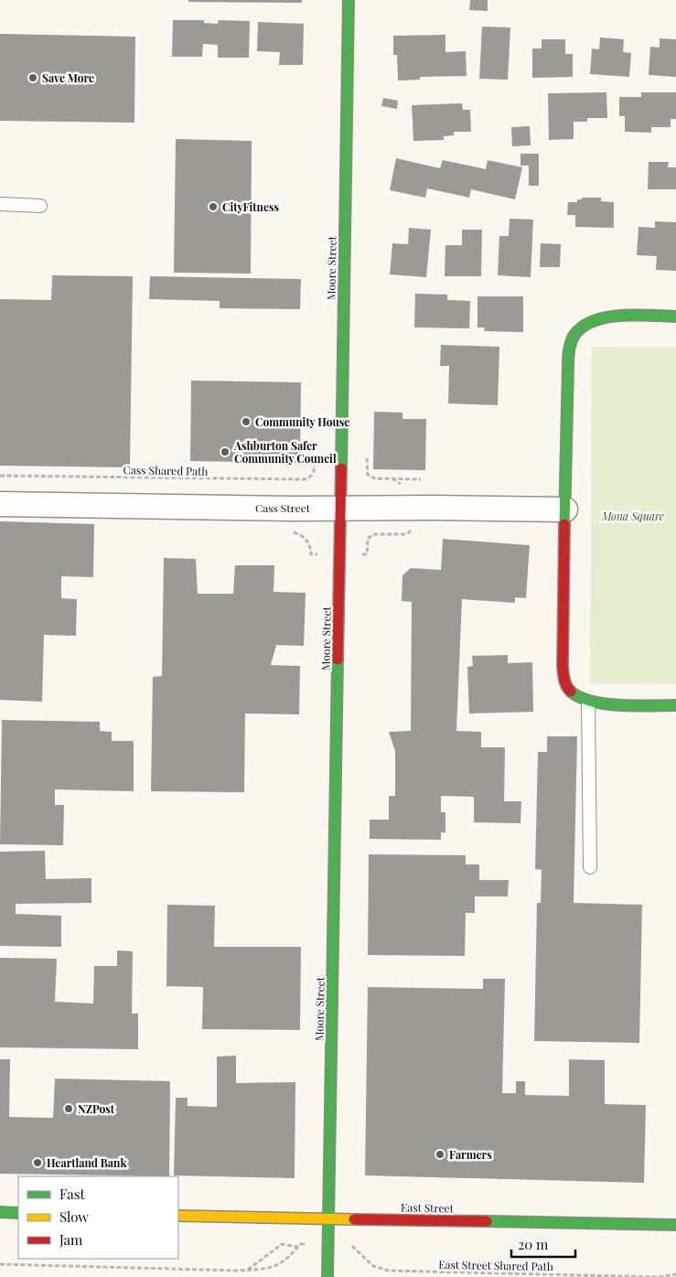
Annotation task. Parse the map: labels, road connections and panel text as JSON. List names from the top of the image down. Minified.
{"streets":{"street":["Moore Street","Cass Street","East Street"],"path":["Cass Shared Path","East Street Shared Path"]},"crossings":[["Moore Street","Cass Street"],["Moore Street","East Street"]],"parks":["Mona Square"],"places":["Save More","CityFitness","Community House","Ashburton Safer Community Council","NZPost","Farmers","Heartland Bank"],"legend":["Fast","Slow","Jam"],"scale_bar":"20 m"}
